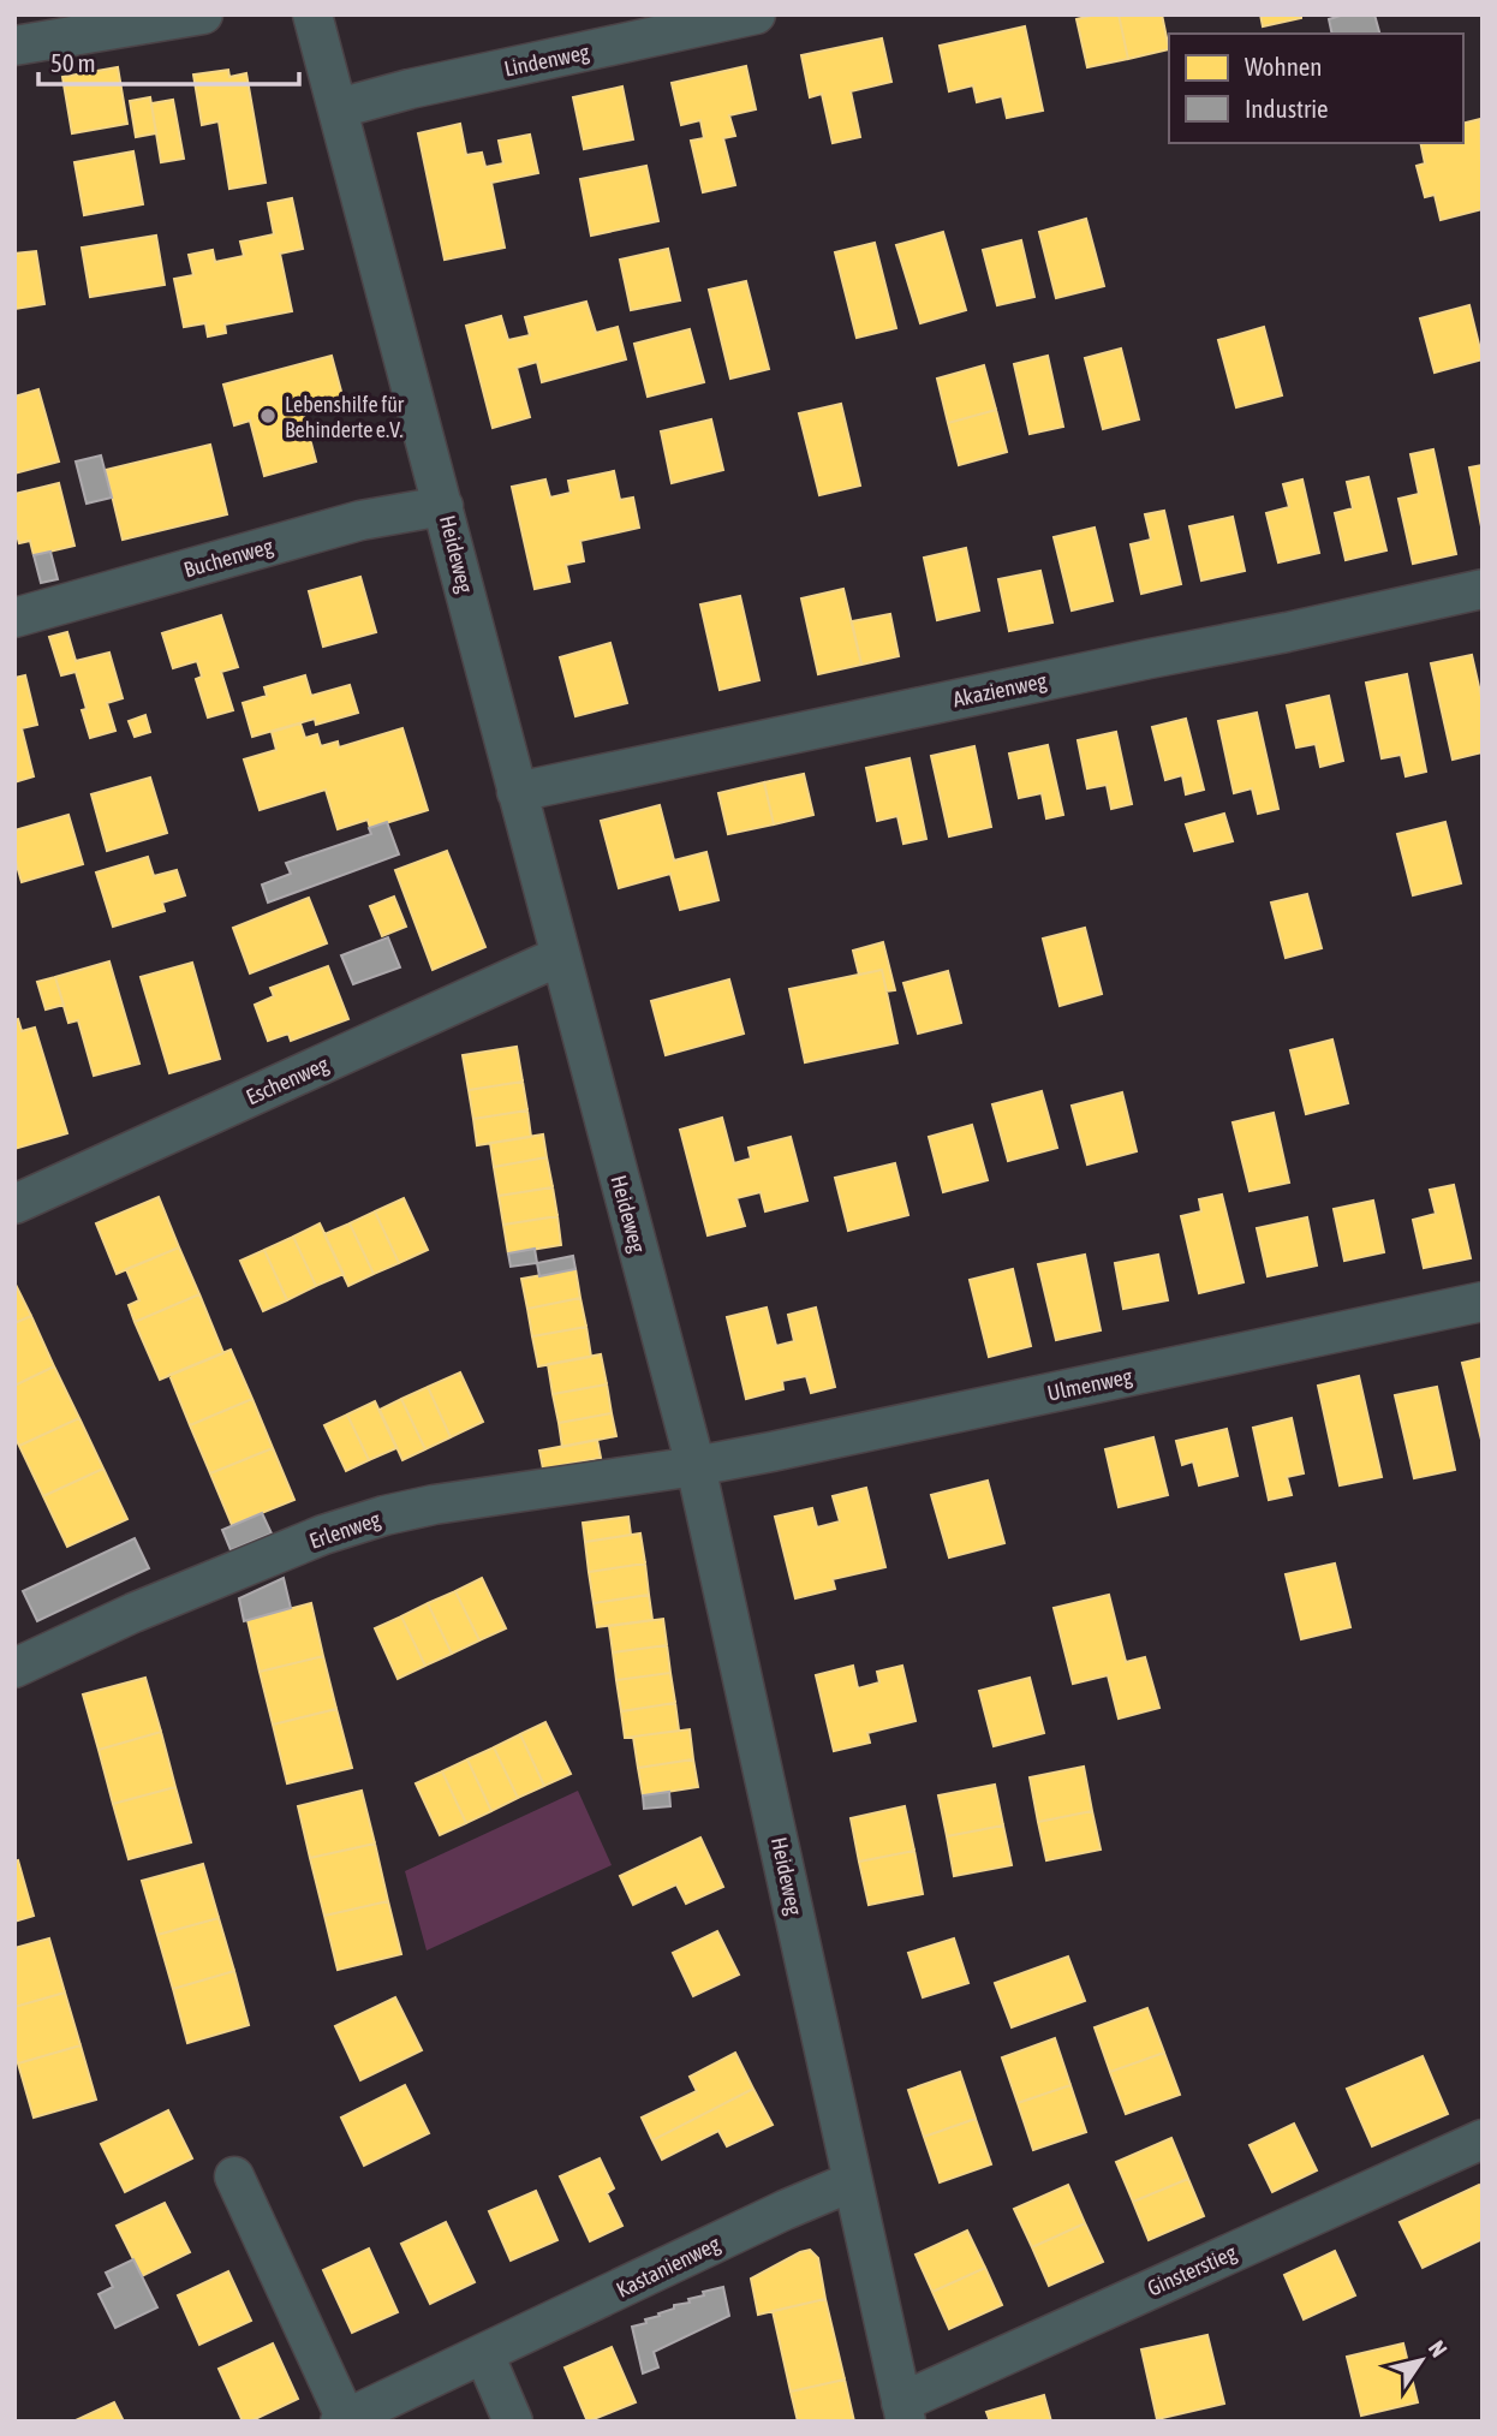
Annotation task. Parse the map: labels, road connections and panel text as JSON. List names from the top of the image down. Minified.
{"streets":{"street":["Lindenweg","Heideweg","Buchenweg","Akazienweg","Eschenweg","Ulmenweg","Erlenweg","Kastanienweg","Ginsterstieg"]},"crossings":[["Lindenweg","Heideweg"],["Heideweg","Buchenweg"],["Heideweg","Akazienweg"],["Heideweg","Eschenweg"],["Heideweg","Ulmenweg"],["Heideweg","Erlenweg"],["Heideweg","Kastanienweg"],["Heideweg","Ginsterstieg"],["Ulmenweg","Erlenweg"]],"places":["Lebenshilfe für Behinderte e.V."],"legend":["Wohnen","Industrie"],"scale_bar":"50 m","north":"top right"}
